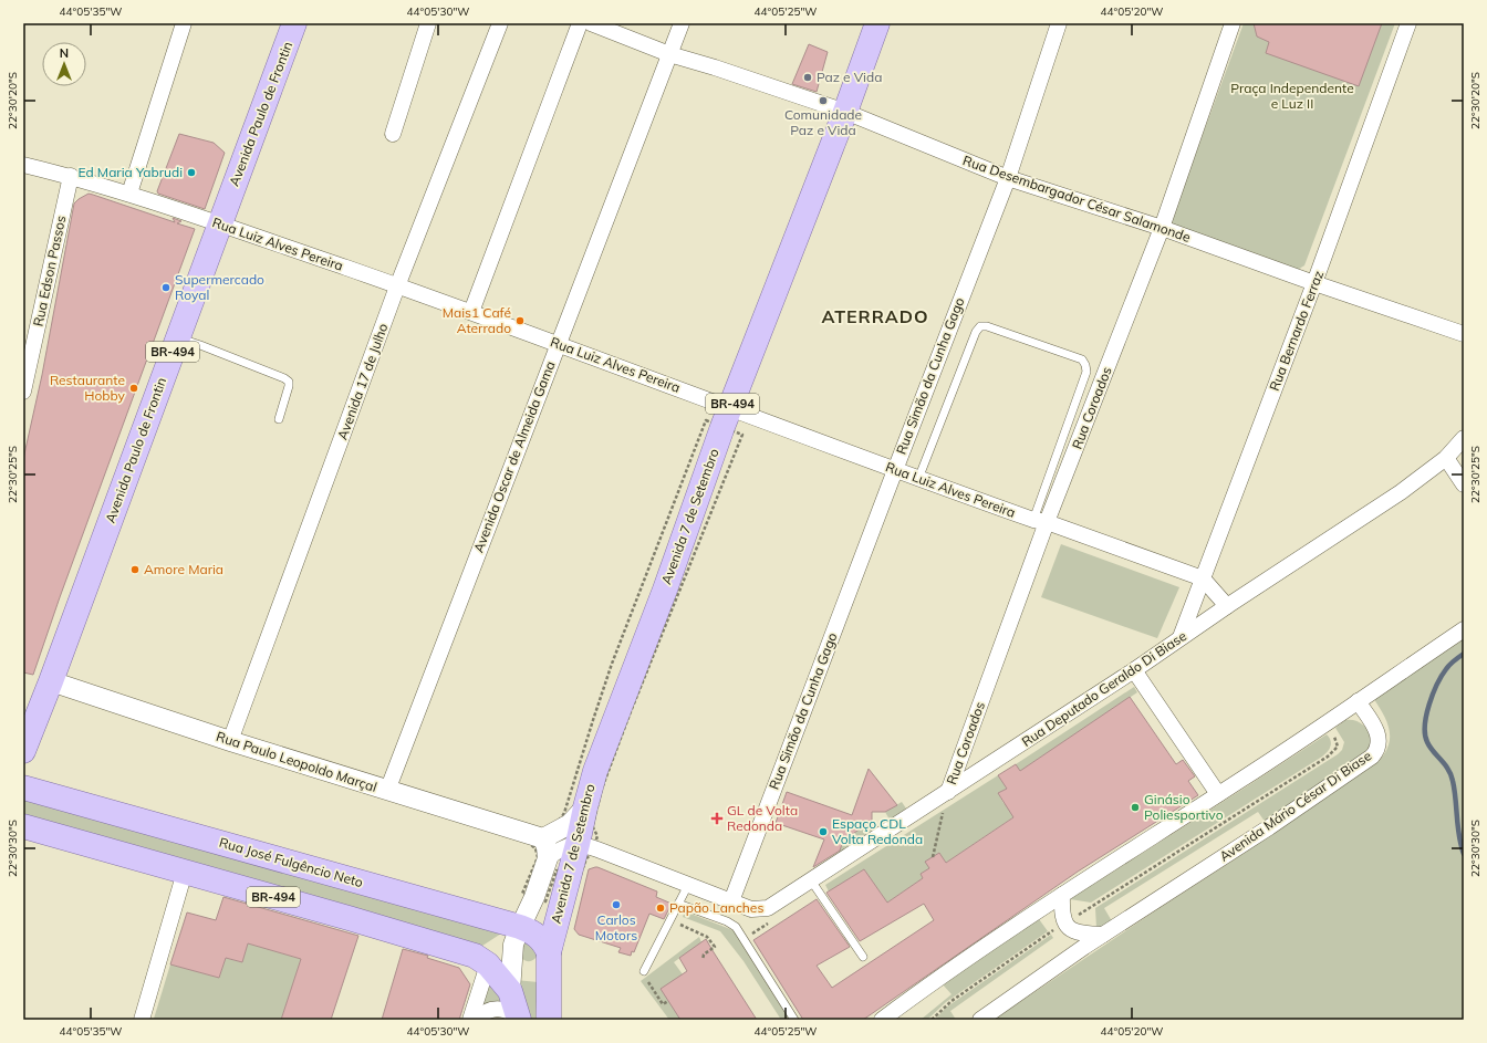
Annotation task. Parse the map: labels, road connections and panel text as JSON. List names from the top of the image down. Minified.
{"streets":{"main road":["Avenida Paulo de Frontin","BR-494","Avenida 7 de Setembro","Rua José Fulgêncio Neto"],"street":["Rua Desembargador César Salamonde","Rua Luiz Alves Pereira","Rua Edson Passos","Rua Bernardo Ferraz","Rua Simão da Cunha Gago","Avenida 17 de Julho","Rua Coroados","Avenida Oscar de Almeida Gama","Rua Deputado Geraldo Di Biase","Rua Paulo Leopoldo Marçal","Avenida Mário César Di Biase"]},"crossings":[["Avenida Paulo de Frontin","Rua Luiz Alves Pereira"],["Avenida Paulo de Frontin","Rua Paulo Leopoldo Marçal"],["Rua Desembargador César Salamonde","Rua Bernardo Ferraz"],["Rua Desembargador César Salamonde","Rua Simão da Cunha Gago"],["Rua Desembargador César Salamonde","Rua Coroados"],["Rua Desembargador César Salamonde","Avenida Oscar de Almeida Gama"],["Rua Desembargador César Salamonde","Avenida 7 de Setembro"],["Rua Luiz Alves Pereira","Rua Edson Passos"],["Rua Luiz Alves Pereira","Rua Bernardo Ferraz"],["Rua Luiz Alves Pereira","Rua Simão da Cunha Gago"],["Rua Luiz Alves Pereira","Avenida 17 de Julho"],["Rua Luiz Alves Pereira","Rua Coroados"],["Rua Luiz Alves Pereira","Avenida Oscar de Almeida Gama"],["Rua Luiz Alves Pereira","Avenida 7 de Setembro"],["Rua Bernardo Ferraz","Rua Deputado Geraldo Di Biase"],["BR-494","Avenida 7 de Setembro"],["Rua Simão da Cunha Gago","Rua Deputado Geraldo Di Biase"],["Avenida 17 de Julho","Rua Paulo Leopoldo Marçal"],["Rua Coroados","Rua Deputado Geraldo Di Biase"],["Avenida Oscar de Almeida Gama","Rua Paulo Leopoldo Marçal"],["Avenida 7 de Setembro","Rua José Fulgêncio Neto"]],"districts":["ATERRADO"],"parks":["Praça Independente e Luz II"],"places":{"other":["Paz e Vida","Comunidade Paz e Vida","Ed Maria Yabrudi","Supermercado Royal","Mais1 Café Aterrado","Restaurante Hobby","Amore Maria","Ginásio Poliesportivo","Espaço CDL Volta Redonda","Carlos Motors","Papão Lanches"],"health":["GL de Volta Redonda"]},"north":"top","coordinates":["44°05'35\"W","44°05'30\"W","44°05'25\"W","44°05'20\"W","22°30'20\"S","22°30'25\"S","22°30'30\"S"]}
